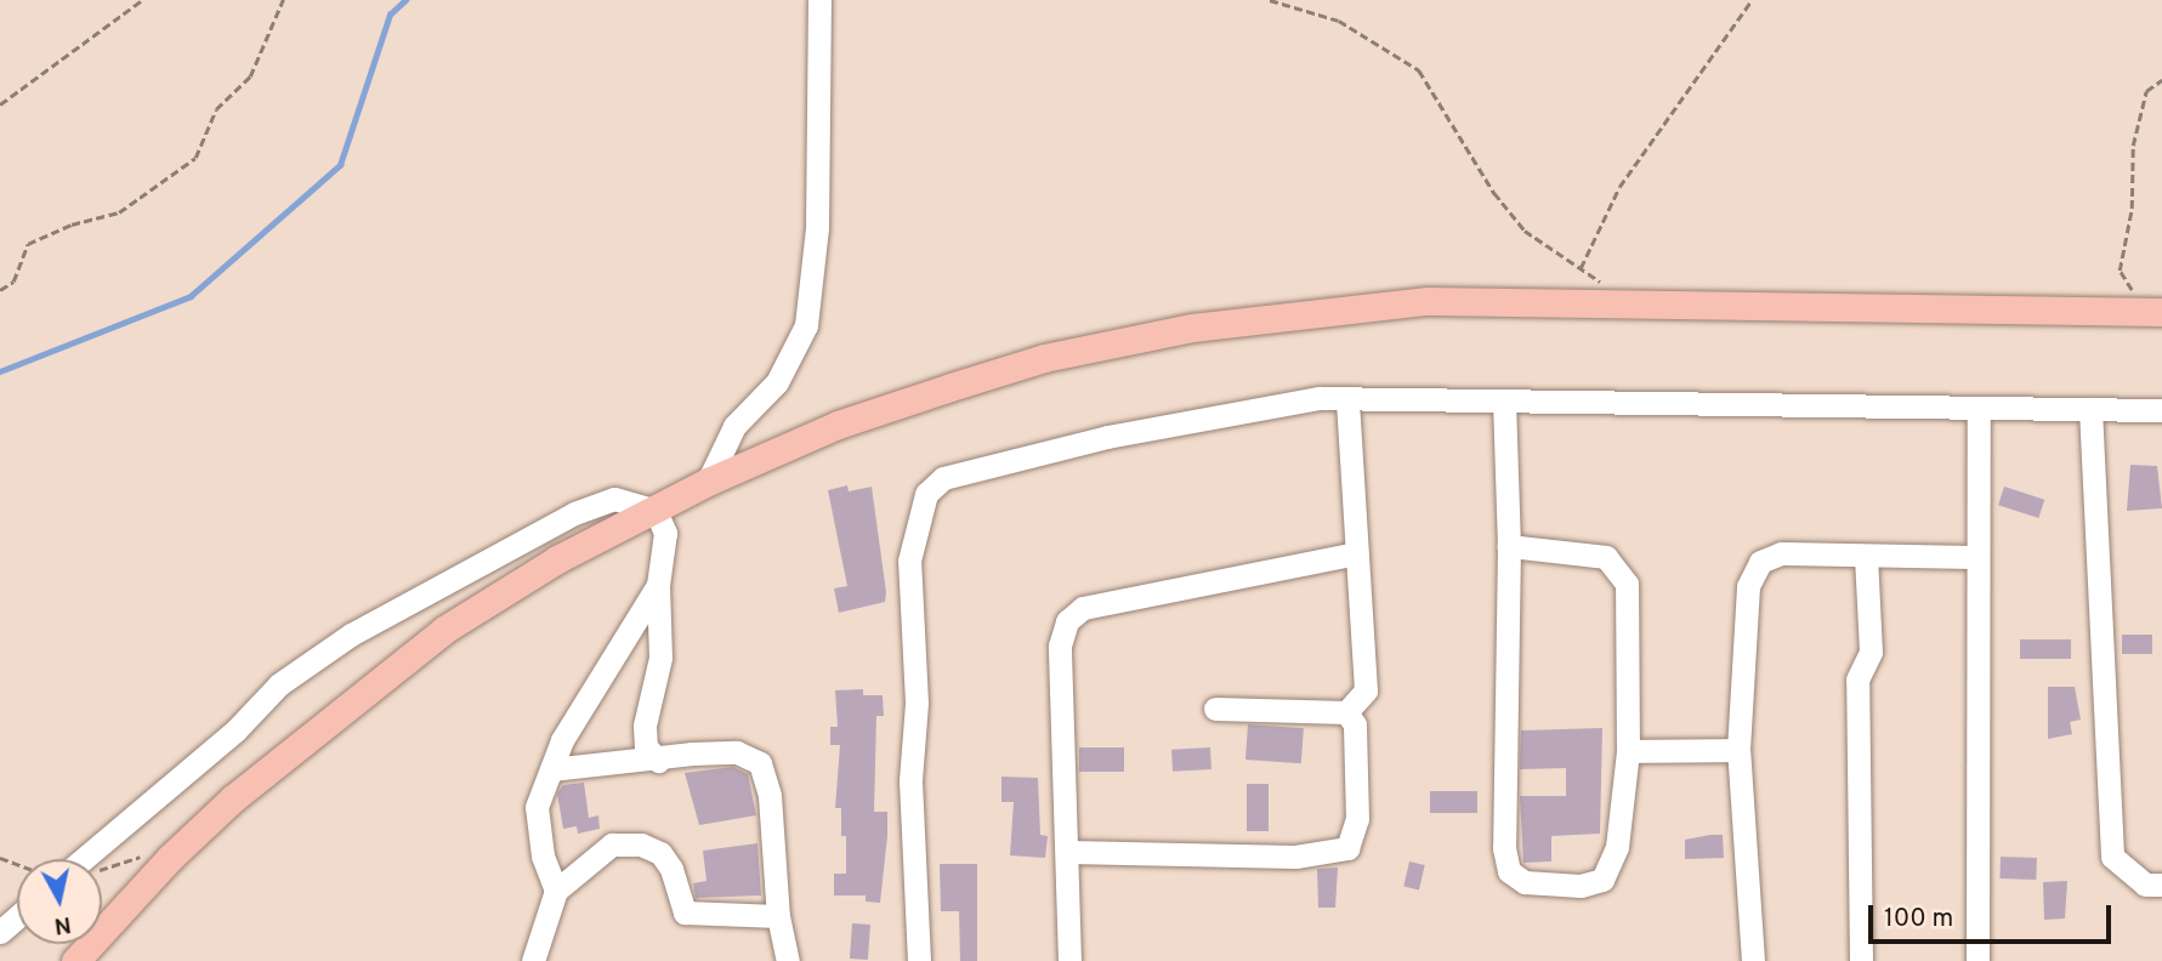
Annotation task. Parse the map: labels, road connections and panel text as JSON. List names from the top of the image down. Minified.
{"scale_bar":"100 m","north":"bottom"}
